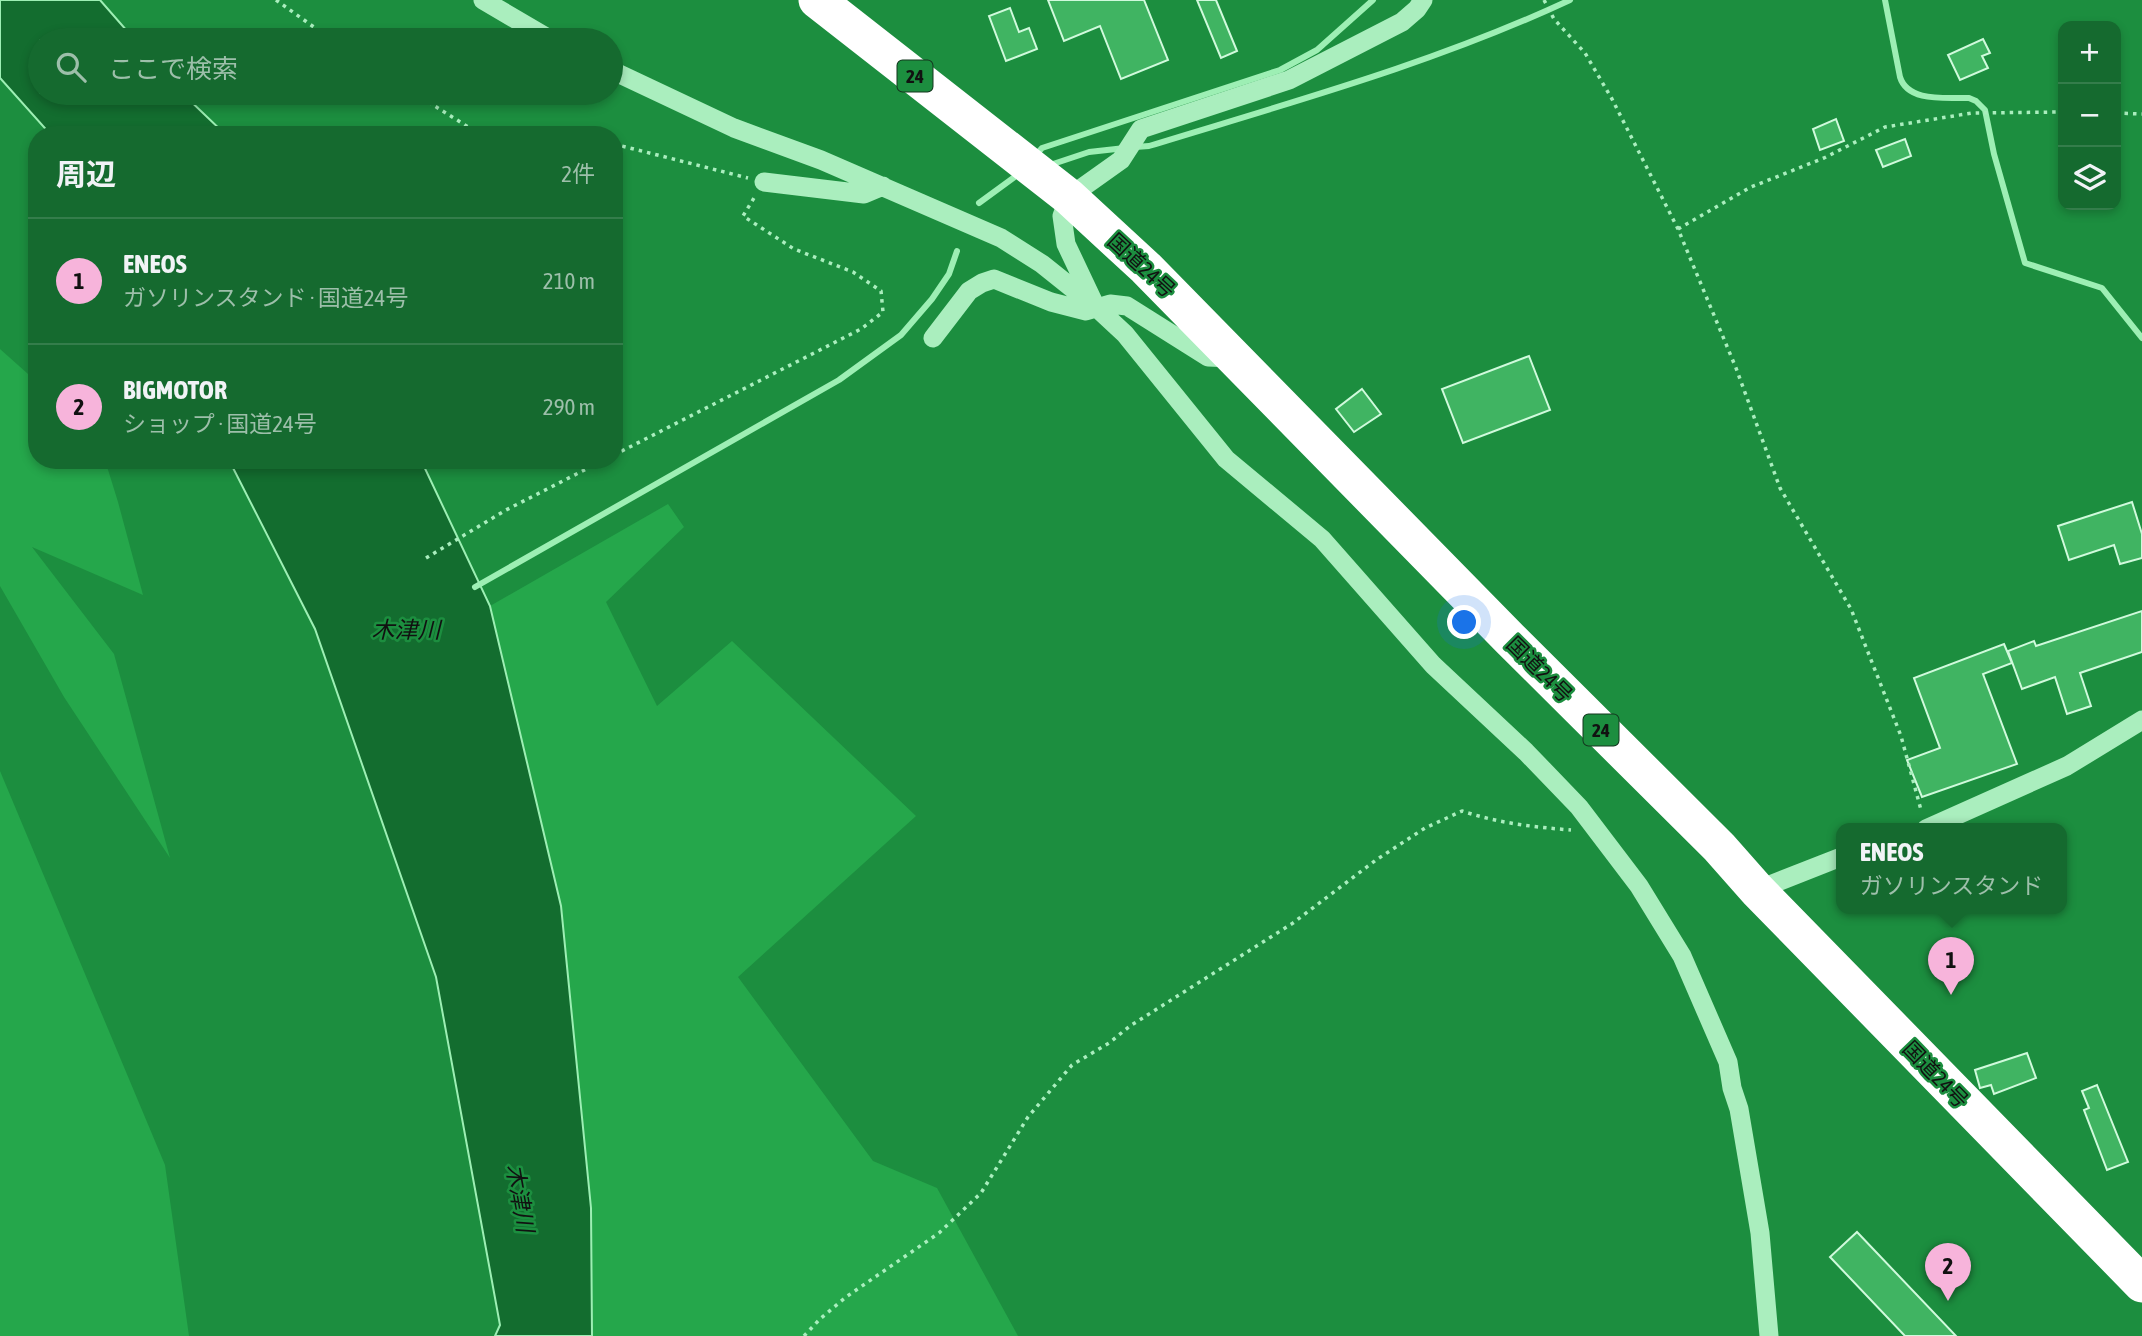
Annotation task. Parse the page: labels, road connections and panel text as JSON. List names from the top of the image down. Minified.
{"streets":{"highway":["24","国道24号"]},"water":["木津川"],"page":{"map_buttons":["+","−"],"search":"ここで検索","heading":["周辺","2件"],"list":[{"mark":"1","name":"ENEOS","note":"ガソリンスタンド · 国道24号","value":"210 m"},{"mark":"2","name":"BIGMOTOR","note":"ショップ · 国道24号","value":"290 m"}],"popup":["ENEOS","ガソリンスタンド"],"pins":["1","2"]}}
